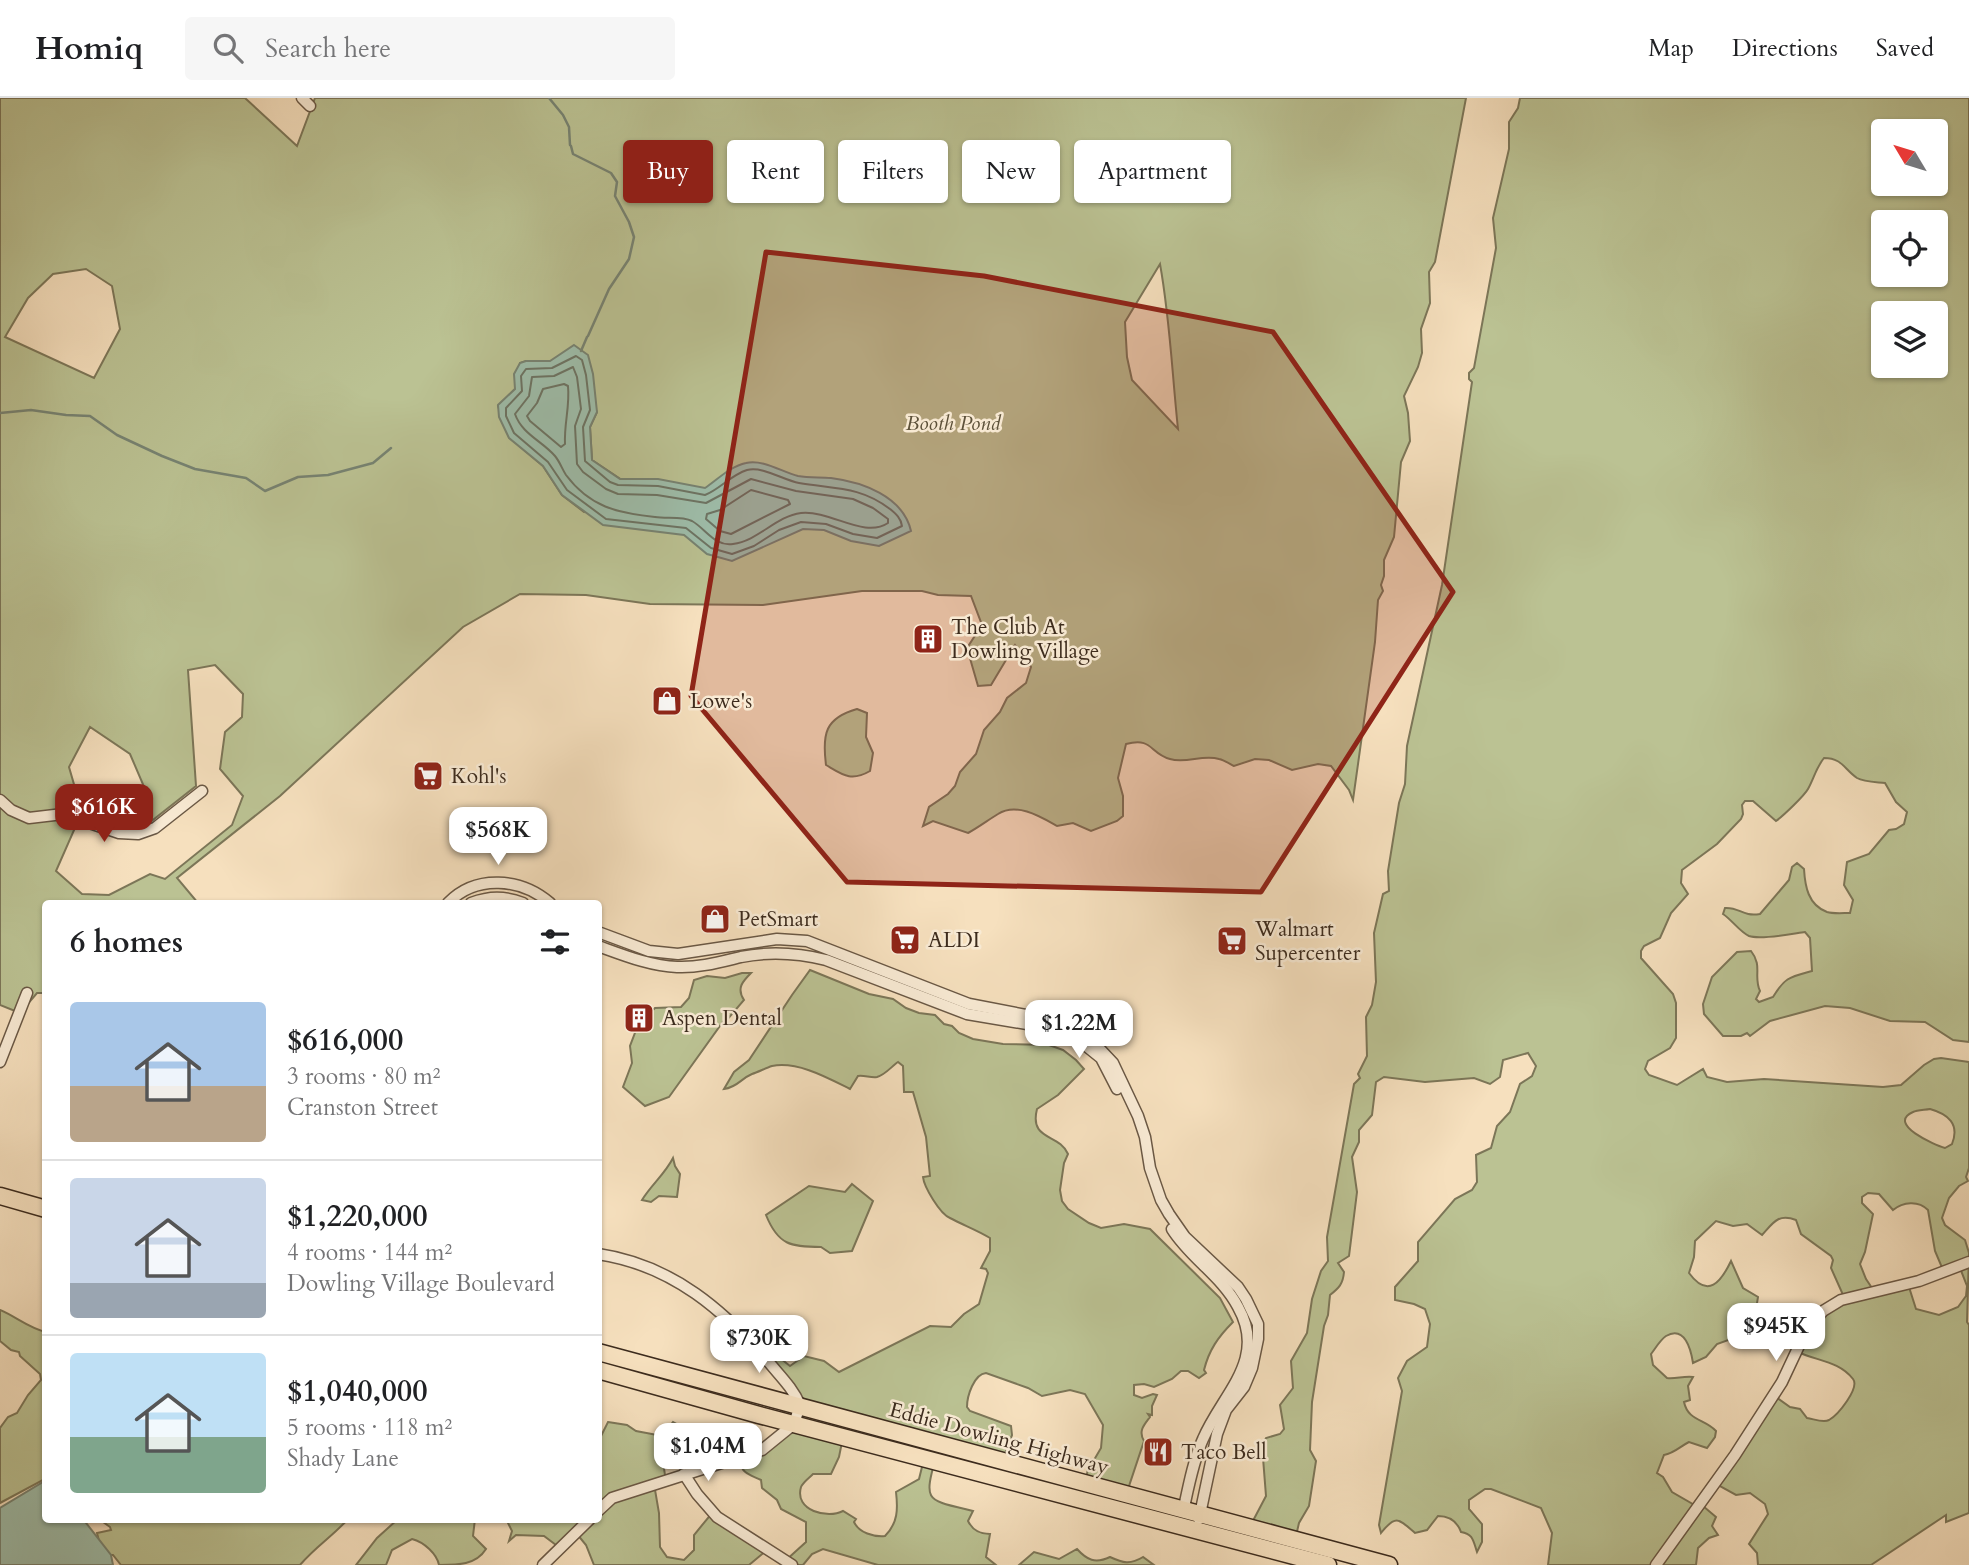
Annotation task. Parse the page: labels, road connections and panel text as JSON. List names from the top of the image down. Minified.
{"streets":{"main road":["Eddie Dowling Highway"]},"parks":["Booth Pond"],"places":{"building":["The Club At Dowling Village","Aspen Dental"],"shop":["Lowe's","PetSmart"],"supermarket":["Kohl's","ALDI","Walmart Supercenter"],"restaurant":["Taco Bell"]},"north":"top left","page":{"header":"Homiq","search":"Search here","nav":["Map","Directions","Saved"],"chip":["Buy","Rent","Filters","New","Apartment"],"price":["$616K","$568K","$1.22M","$945K","$730K","$1.04M"],"heading":"6 homes","list":[{"name":"$616,000","note":"3 rooms · 80 m² · Cranston Street"},{"name":"$1,220,000","note":"4 rooms · 144 m² · Dowling Village Boulevard"},{"name":"$1,040,000","note":"5 rooms · 118 m² · Shady Lane"}]}}
